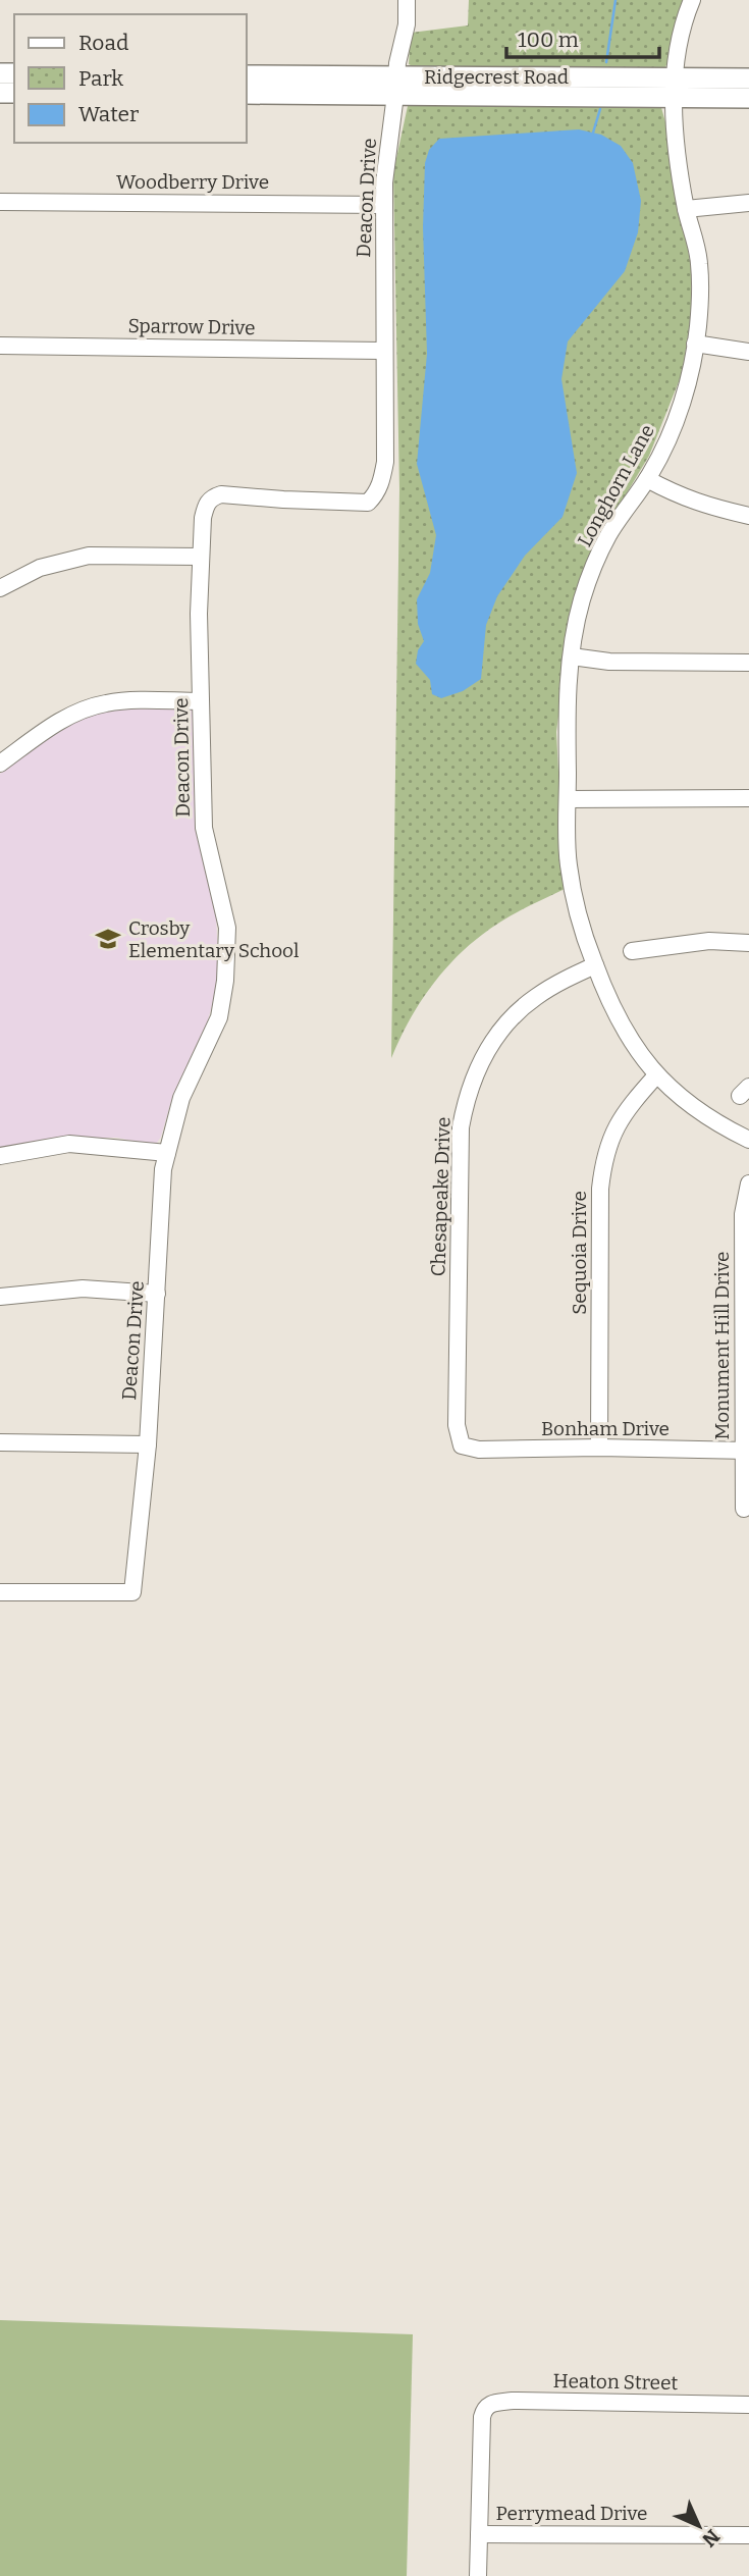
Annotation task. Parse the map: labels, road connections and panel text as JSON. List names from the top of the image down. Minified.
{"streets":{"main road":["Ridgecrest Road"],"street":["Woodberry Drive","Deacon Drive","Sparrow Drive","Longhorn Lane","Chesapeake Drive","Sequoia Drive","Monument Hill Drive","Bonham Drive","Heaton Street","Perrymead Drive"]},"crossings":[["Ridgecrest Road","Deacon Drive"],["Ridgecrest Road","Longhorn Lane"],["Woodberry Drive","Deacon Drive"],["Deacon Drive","Sparrow Drive"],["Longhorn Lane","Chesapeake Drive"],["Longhorn Lane","Sequoia Drive"],["Chesapeake Drive","Bonham Drive"],["Sequoia Drive","Bonham Drive"],["Monument Hill Drive","Bonham Drive"],["Heaton Street","Perrymead Drive"]],"places":{"school or university":["Crosby Elementary School"]},"legend":["Road","Park","Water"],"scale_bar":"100 m","north":"bottom right"}
